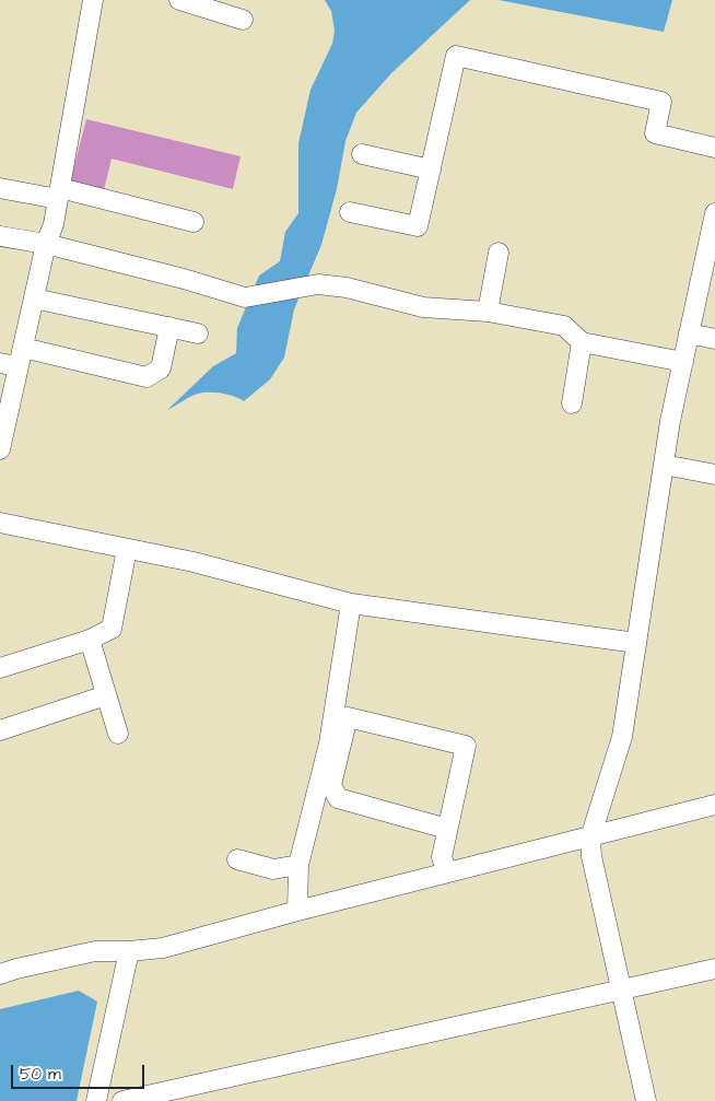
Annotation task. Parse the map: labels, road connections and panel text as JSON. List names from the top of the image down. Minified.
{"scale_bar":"50 m"}
